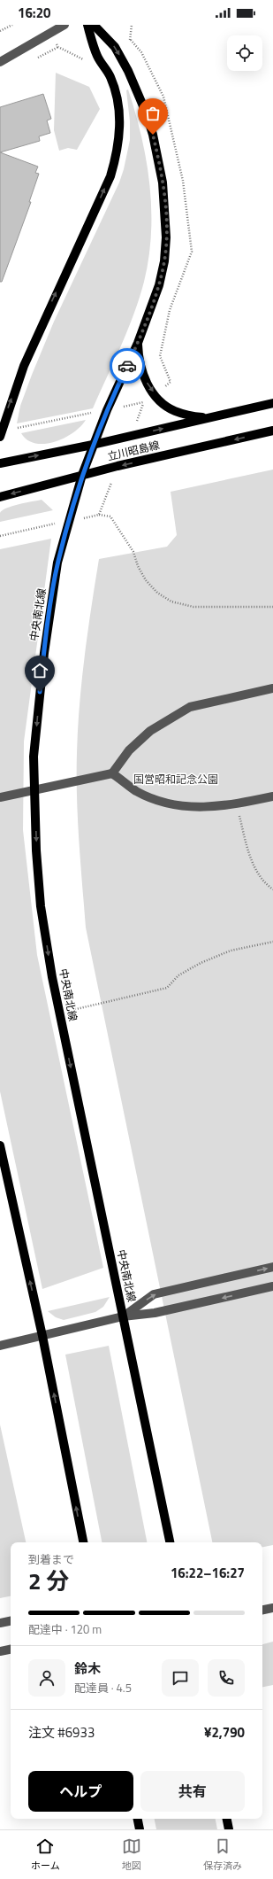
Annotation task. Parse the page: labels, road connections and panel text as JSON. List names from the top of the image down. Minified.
{"streets":{"main road":["立川昭島線","中央南北線"]},"crossings":[["立川昭島線","中央南北線"]],"one_way":["中央南北線"],"parks":["国営昭和記念公園"],"page":{"status":"16:20","heading":["2 分","到着まで","16:22–16:27"],"panel":["鈴木","配達員 · 4.5","注文 #6933","¥2,790"],"bar":"配達中 · 120 m","buttons":["ヘルプ","共有"],"tabs":["ホーム","地図","保存済み"]}}
